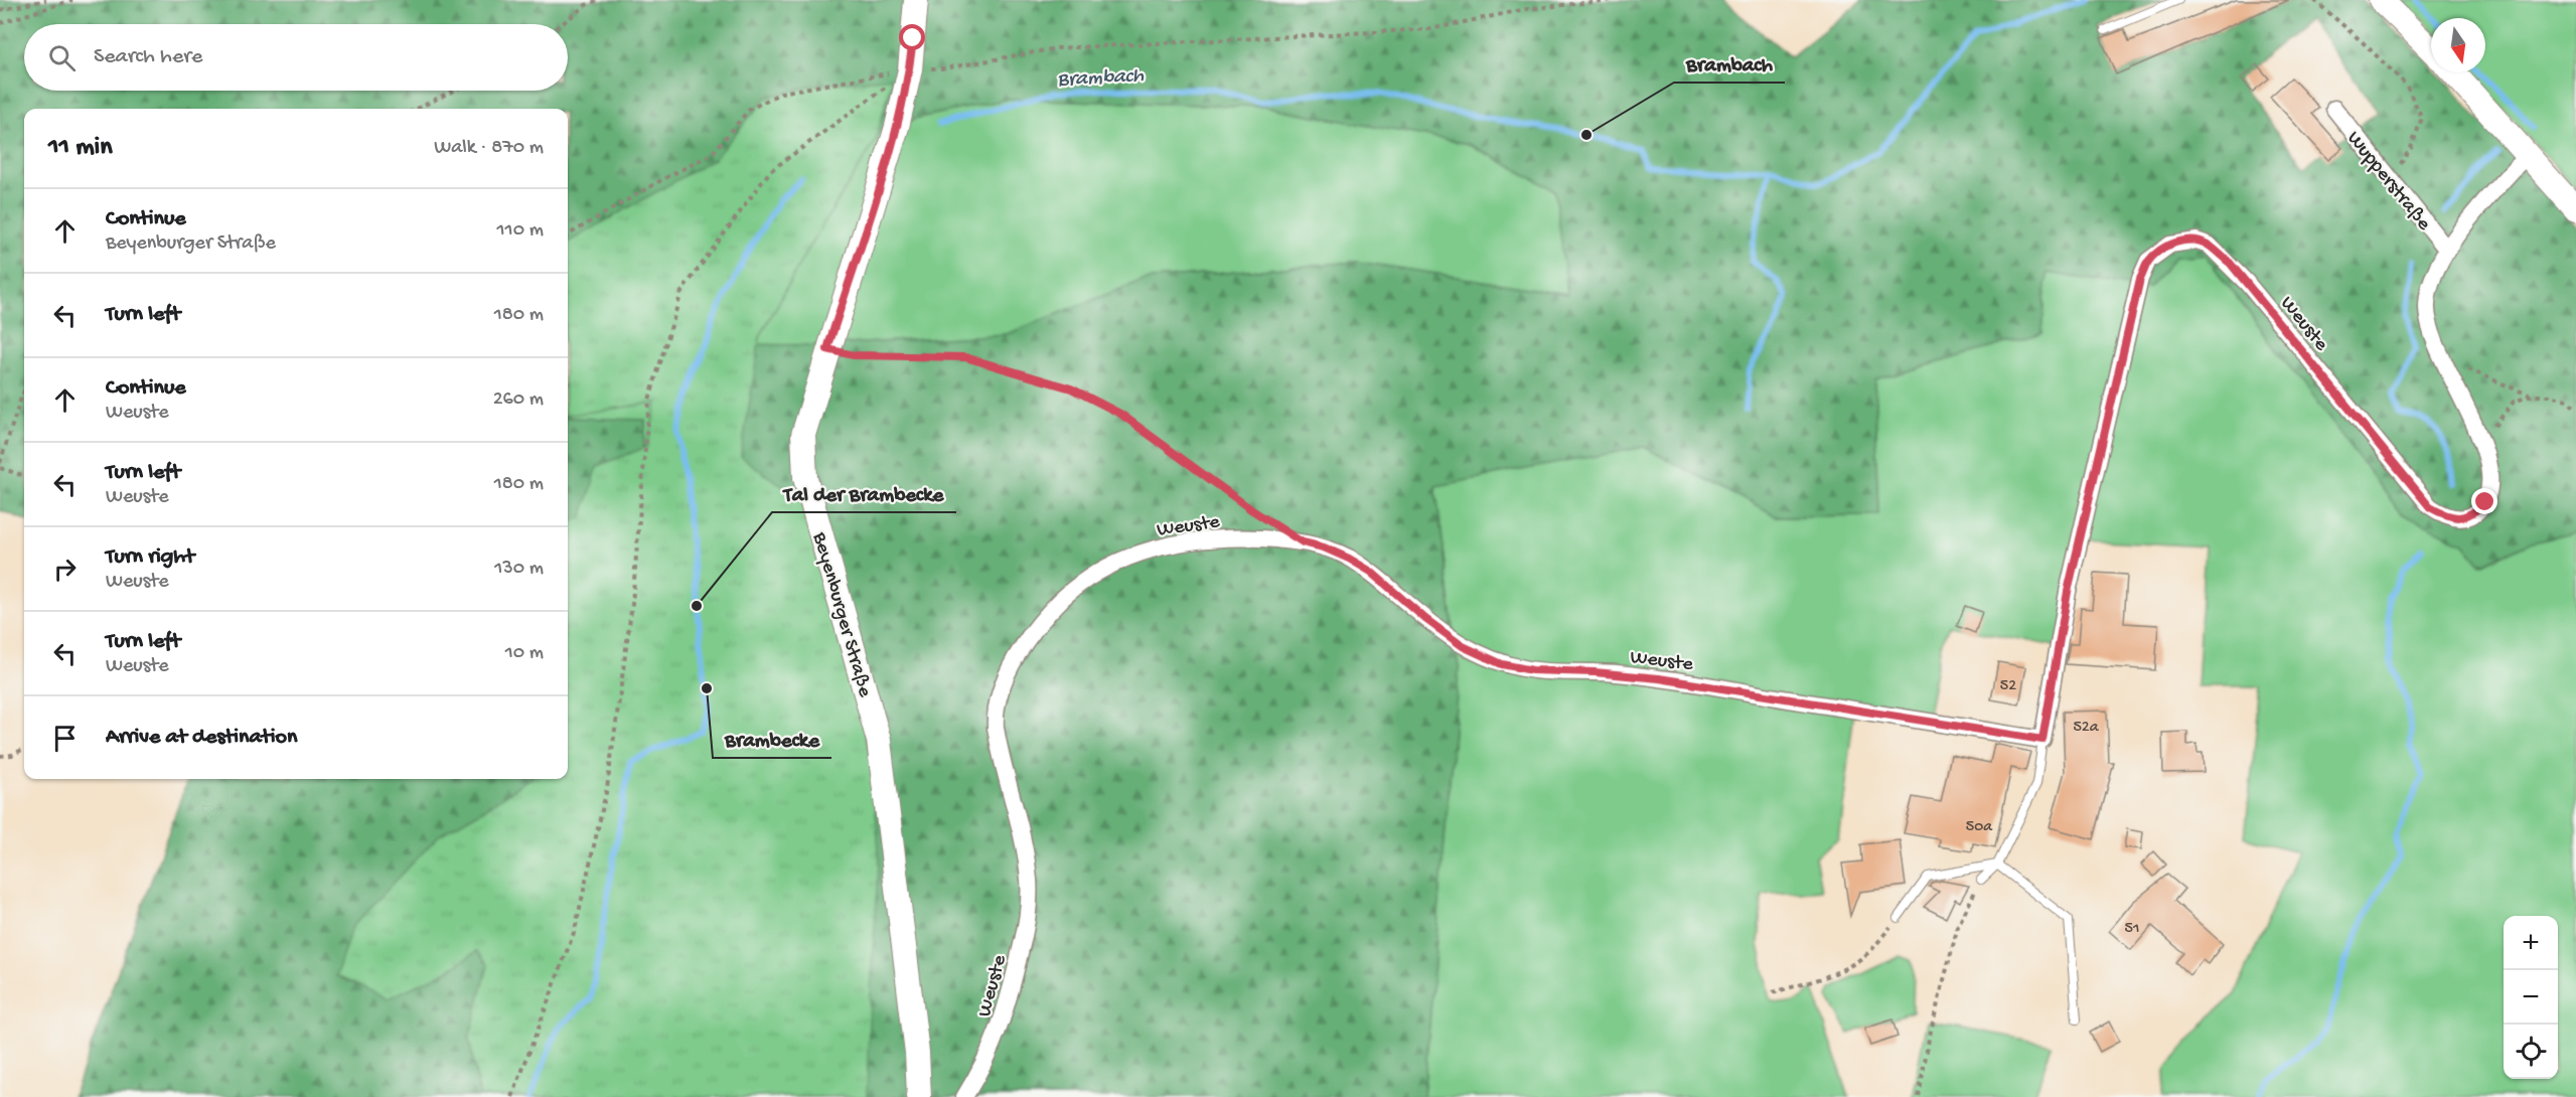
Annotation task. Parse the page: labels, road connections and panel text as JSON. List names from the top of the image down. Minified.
{"streets":{"main road":["Beyenburger Straße"],"street":["Wupperstraße","Weuste"]},"crossings":[["Wupperstraße","Weuste"]],"water":["Brambach"],"places":["Brambach","Tal der Brambecke","Brambecke"],"house_numbers":["52","52a","50a","51"],"north":"bottom","page":{"search":"Search here","heading":["11 min","Walk · 870 m"],"list":[["Continue","Beyenburger Straße","110 m"],["Turn left","180 m"],["Continue","Weuste","260 m"],["Turn left","Weuste","180 m"],["Turn right","Weuste","130 m"],["Turn left","Weuste","10 m"],"Arrive at destination"],"map_buttons":["+","−"]}}
